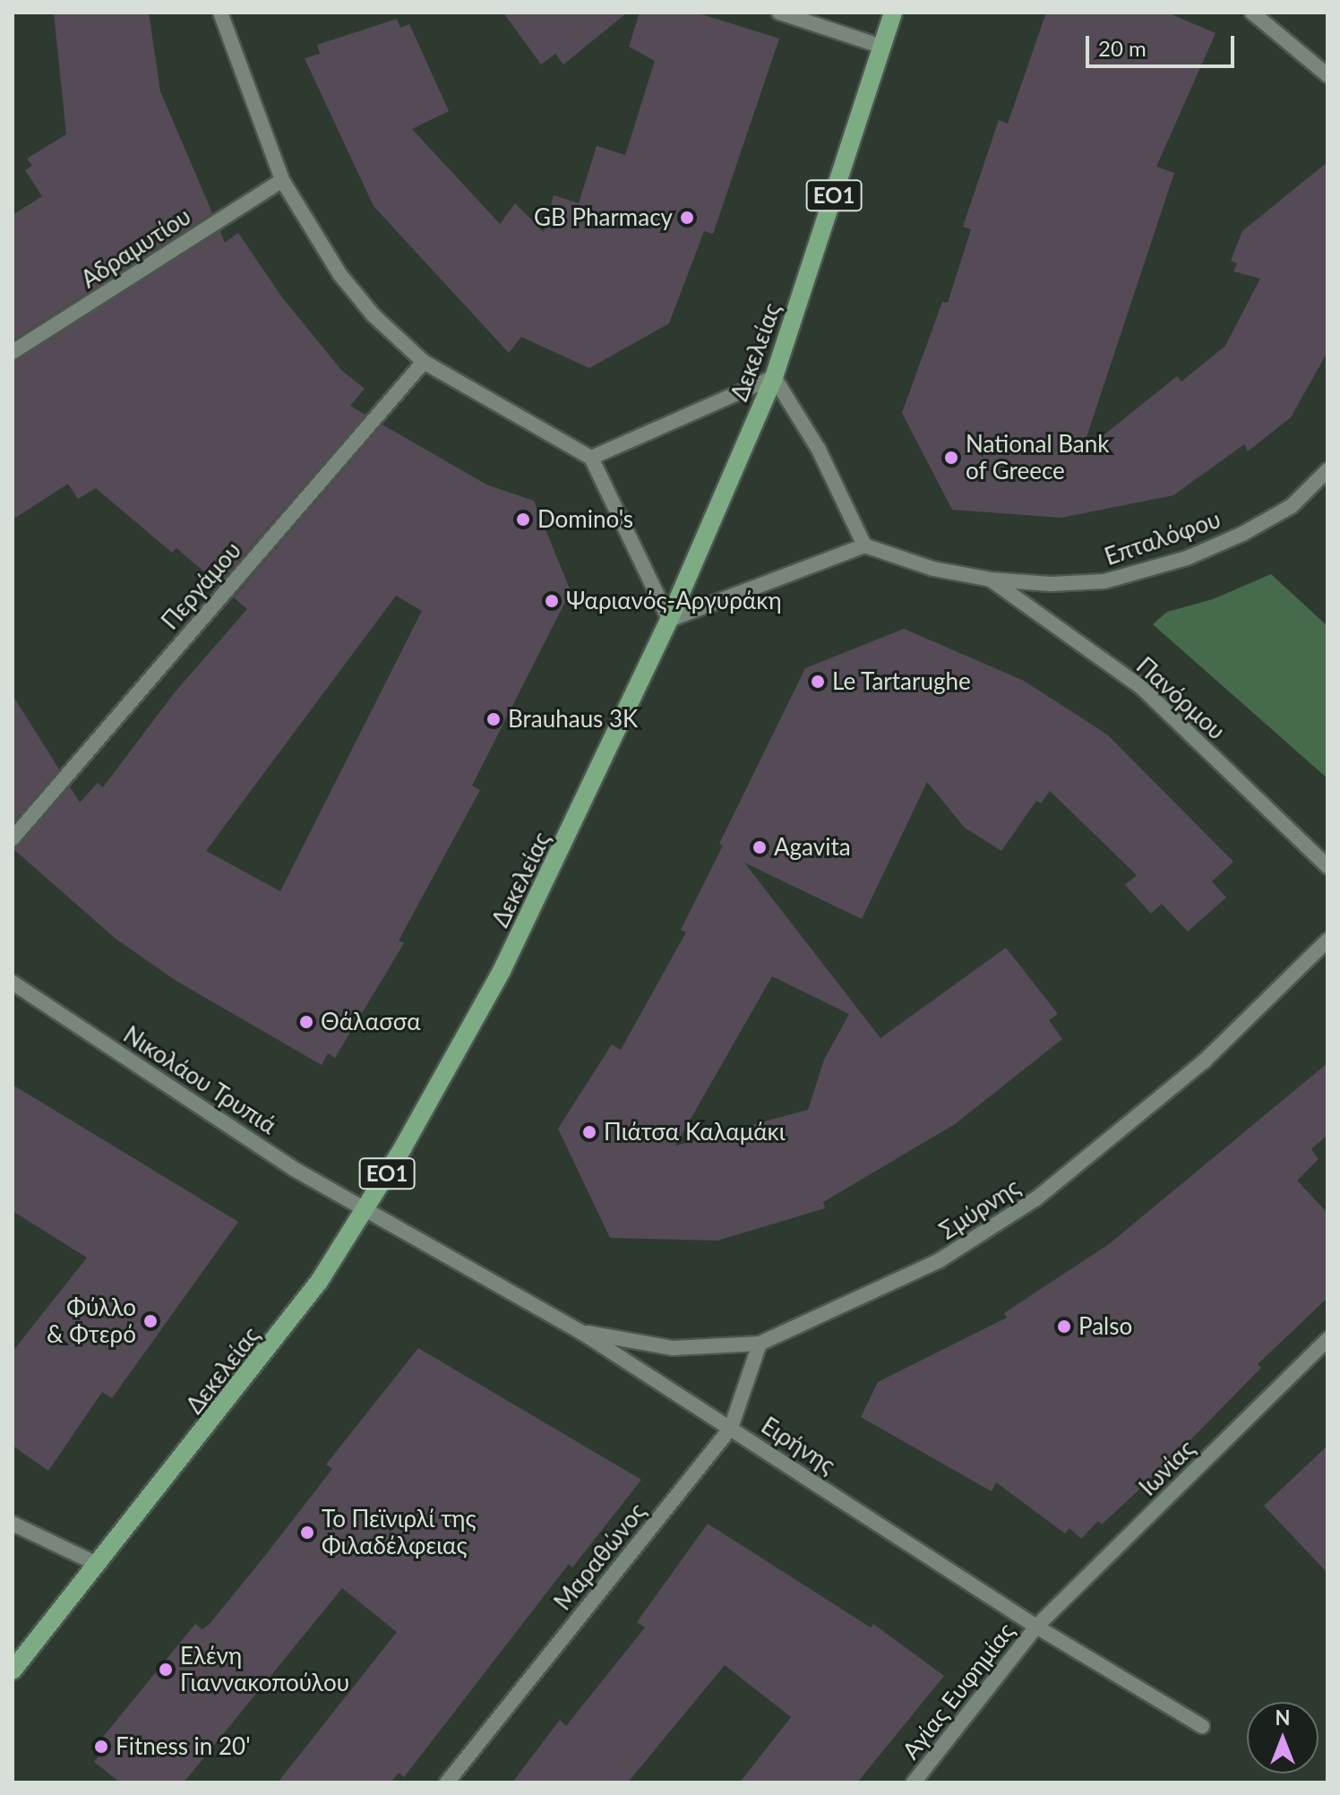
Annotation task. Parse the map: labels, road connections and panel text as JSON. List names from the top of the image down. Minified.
{"streets":{"main road":["ΕΟ1","Δεκελείας"],"street":["Αδραμυτίου","Επταλόφου","Περγάμου","Πανόρμου","Νικολάου Τρυπιά","Σμύρνης","Ειρήνης","Ιωνίας","Μαραθώνος","Αγίας Ευφημίας"]},"crossings":[["Δεκελείας","Νικολάου Τρυπιά"],["Δεκελείας","Ειρήνης"],["Επταλόφου","Πανόρμου"],["Νικολάου Τρυπιά","Ειρήνης"],["Σμύρνης","Ειρήνης"],["Σμύρνης","Μαραθώνος"],["Ειρήνης","Ιωνίας"],["Ειρήνης","Μαραθώνος"],["Ειρήνης","Αγίας Ευφημίας"],["Ιωνίας","Αγίας Ευφημίας"]],"places":["GB Pharmacy","National Bank of Greece","Domino's","Ψαριανός-Αργυράκη","Le Tartarughe","Brauhaus 3K","Agavita","Θάλασσα","Πιάτσα Καλαμάκι","Φύλλο & Φτερό","Palso","Το Πεϊνιρλί της Φιλαδέλφειας","Ελένη Γιαννακοπούλου","Fitness in 20'"],"scale_bar":"20 m","north":"top"}
